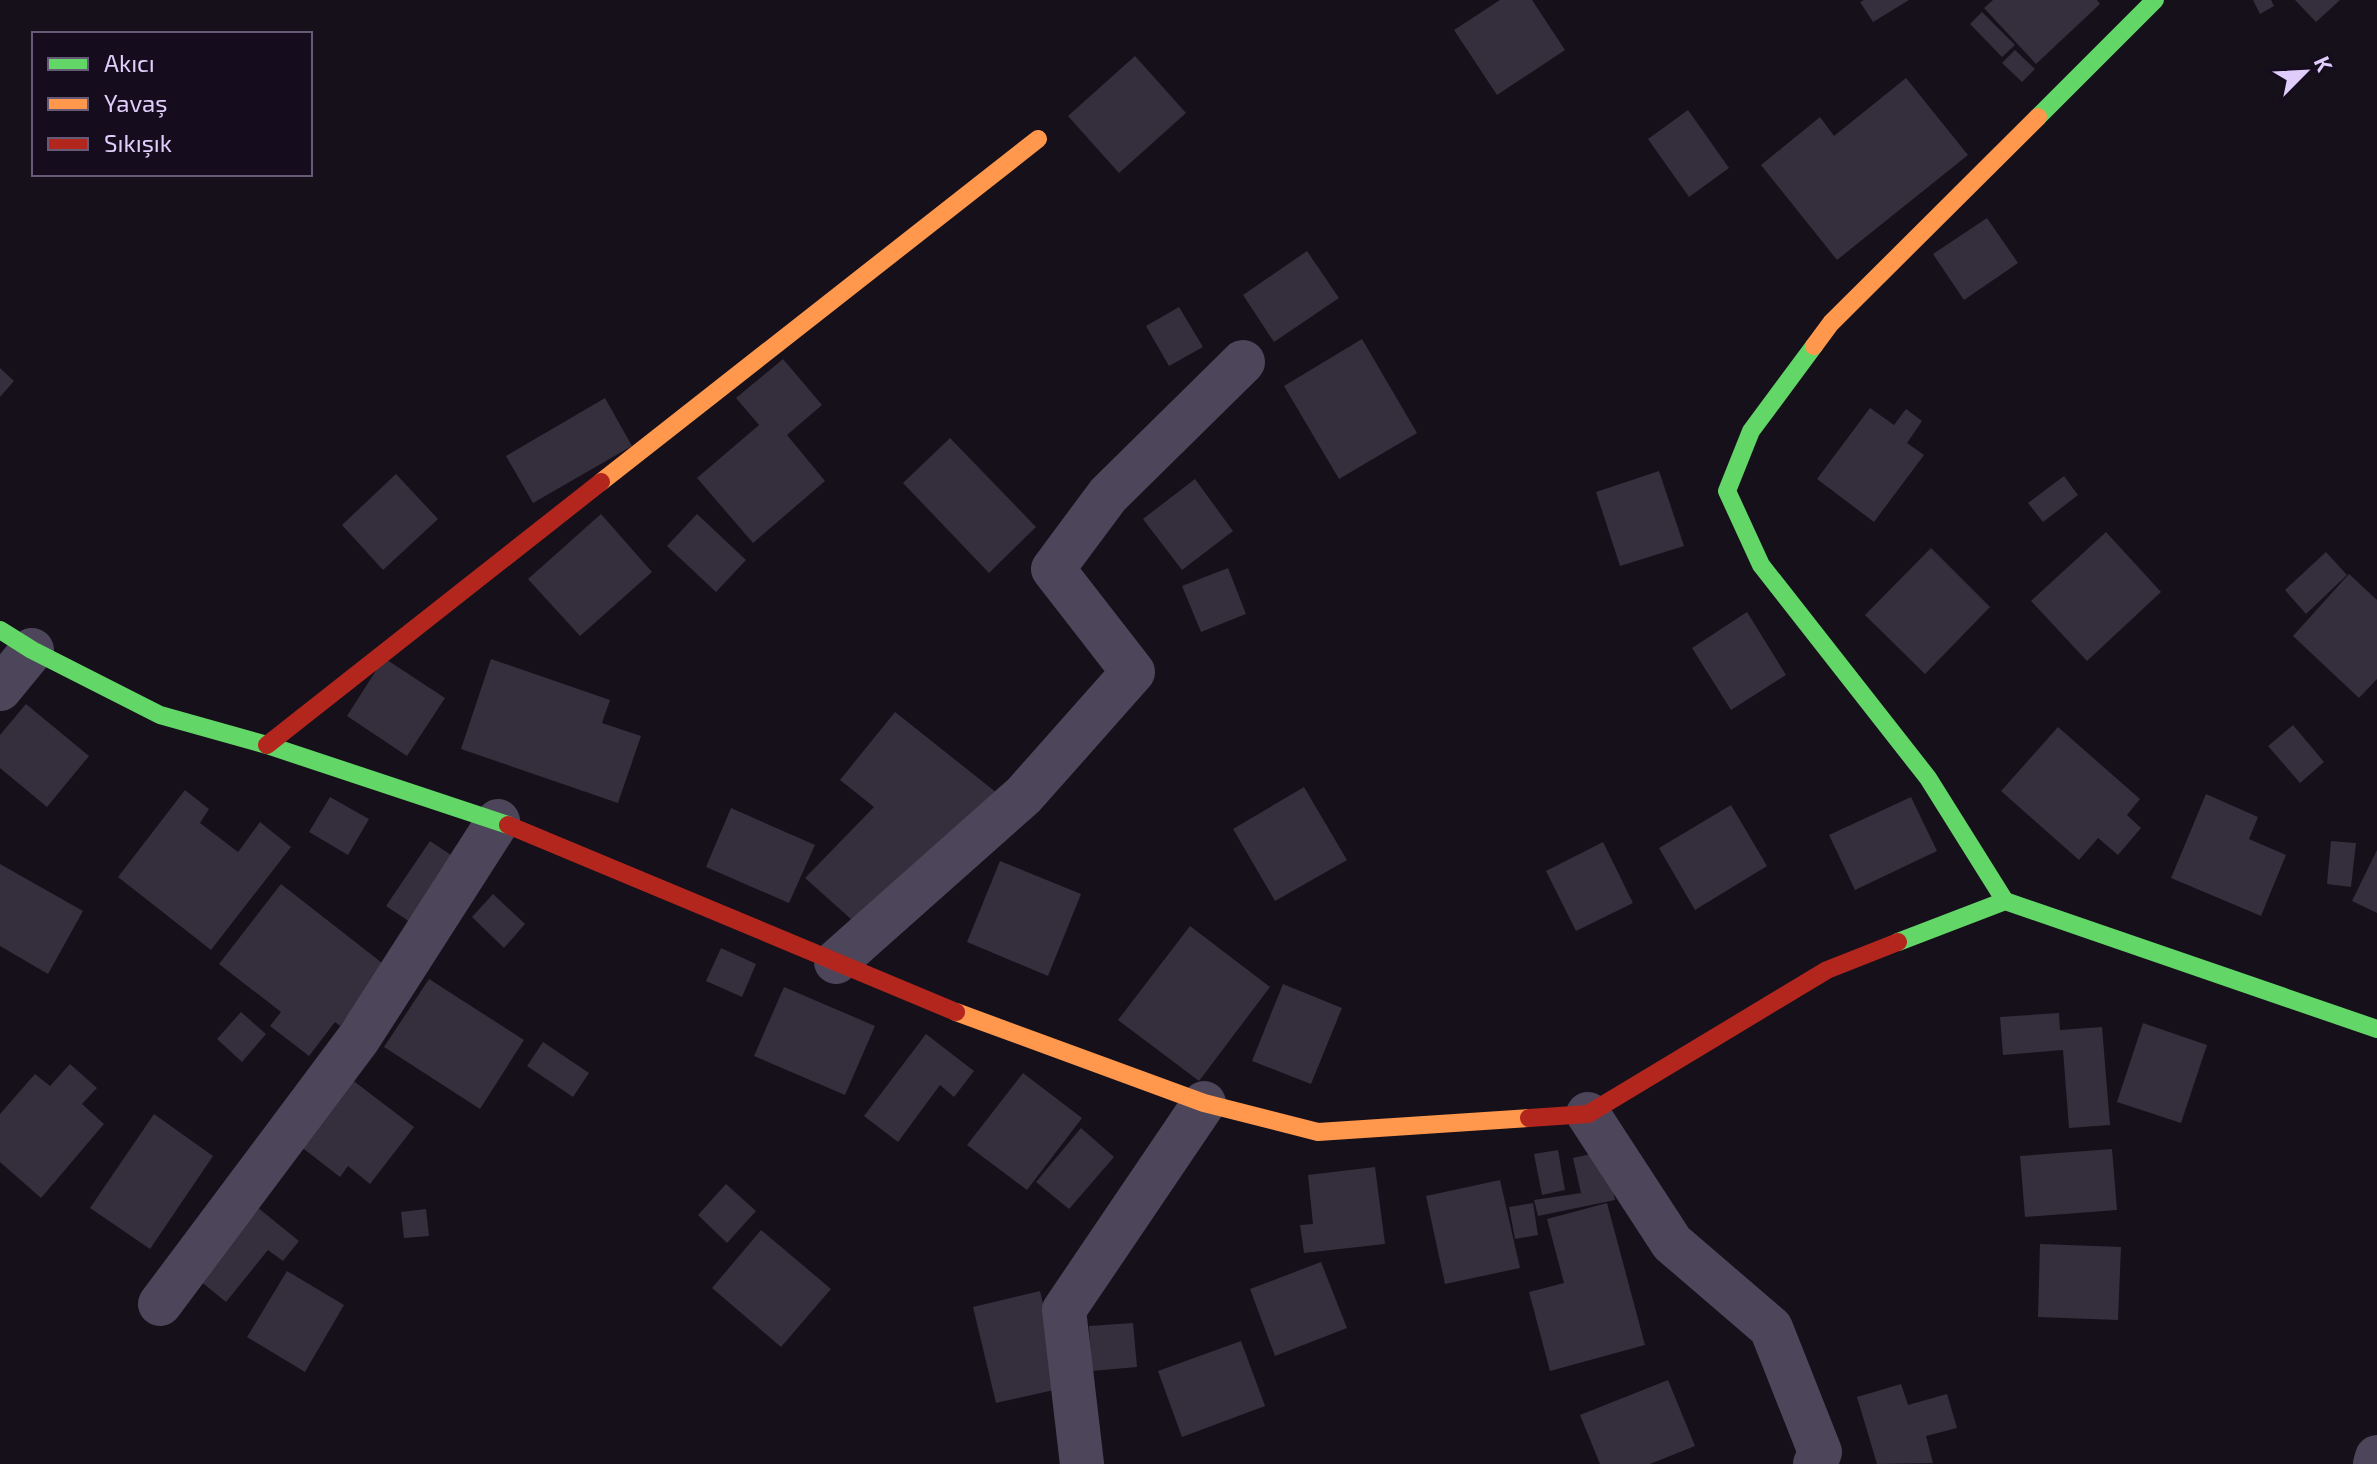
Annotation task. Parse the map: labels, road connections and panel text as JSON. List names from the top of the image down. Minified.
{"legend":["Akıcı","Yavaş","Sıkışık"],"north":"top right"}
